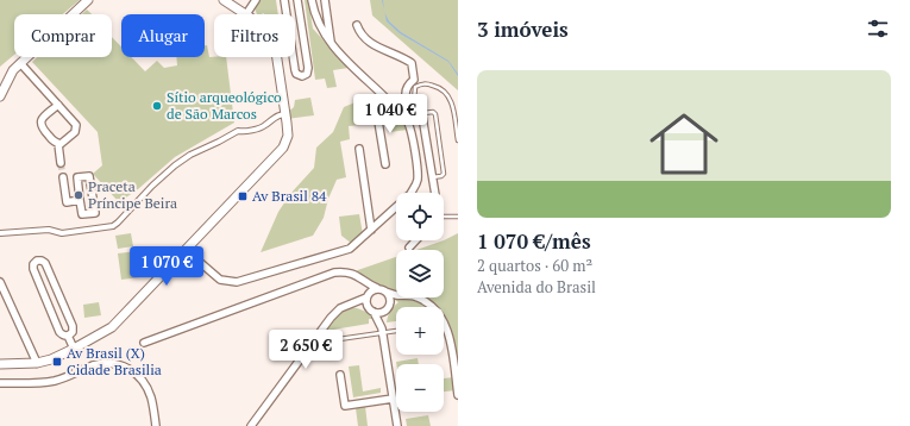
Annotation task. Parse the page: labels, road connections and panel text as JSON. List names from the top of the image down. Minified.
{"places":{"other":["Sítio arqueológico de São Marcos","Praceta Príncipe Beira"],"transit":["Av Brasil 84","Av Brasil (X) Cidade Brasilia"]},"page":{"heading":"3 imóveis","chip":["Comprar","Alugar","Filtros"],"list":[{"name":"1 070 €/mês","note":"2 quartos · 60 m² · Avenida do Brasil"}],"price":["1 040 €","1 070 €","2 650 €"],"map_buttons":["+","−"]}}
